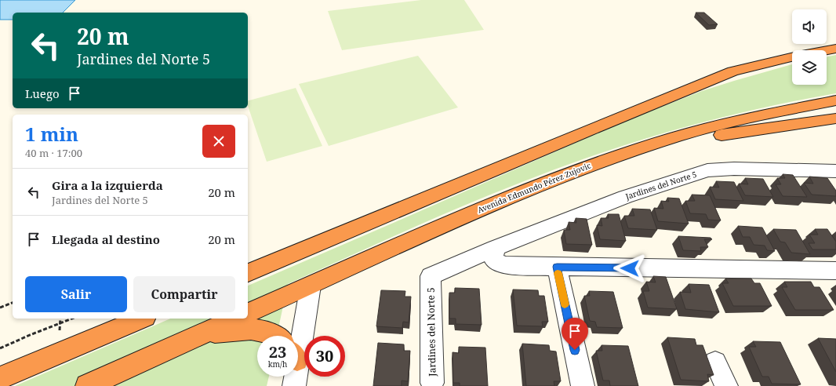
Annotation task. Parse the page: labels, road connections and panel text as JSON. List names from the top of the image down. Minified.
{"streets":{"highway":["Avenida Edmundo Pérez Zujovic"],"street":["Jardines del Norte 5"]},"page":{"turn":["20 m","Jardines del Norte 5"],"then":"Luego","heading":["1 min","40 m · 17:00"],"list":[{"name":"Gira a la izquierda","note":"Jardines del Norte 5","value":"20 m"},{"name":"Llegada al destino","value":"20 m"}],"buttons":["Salir","Compartir"],"speed":"23 km/h","limit":"30"}}
